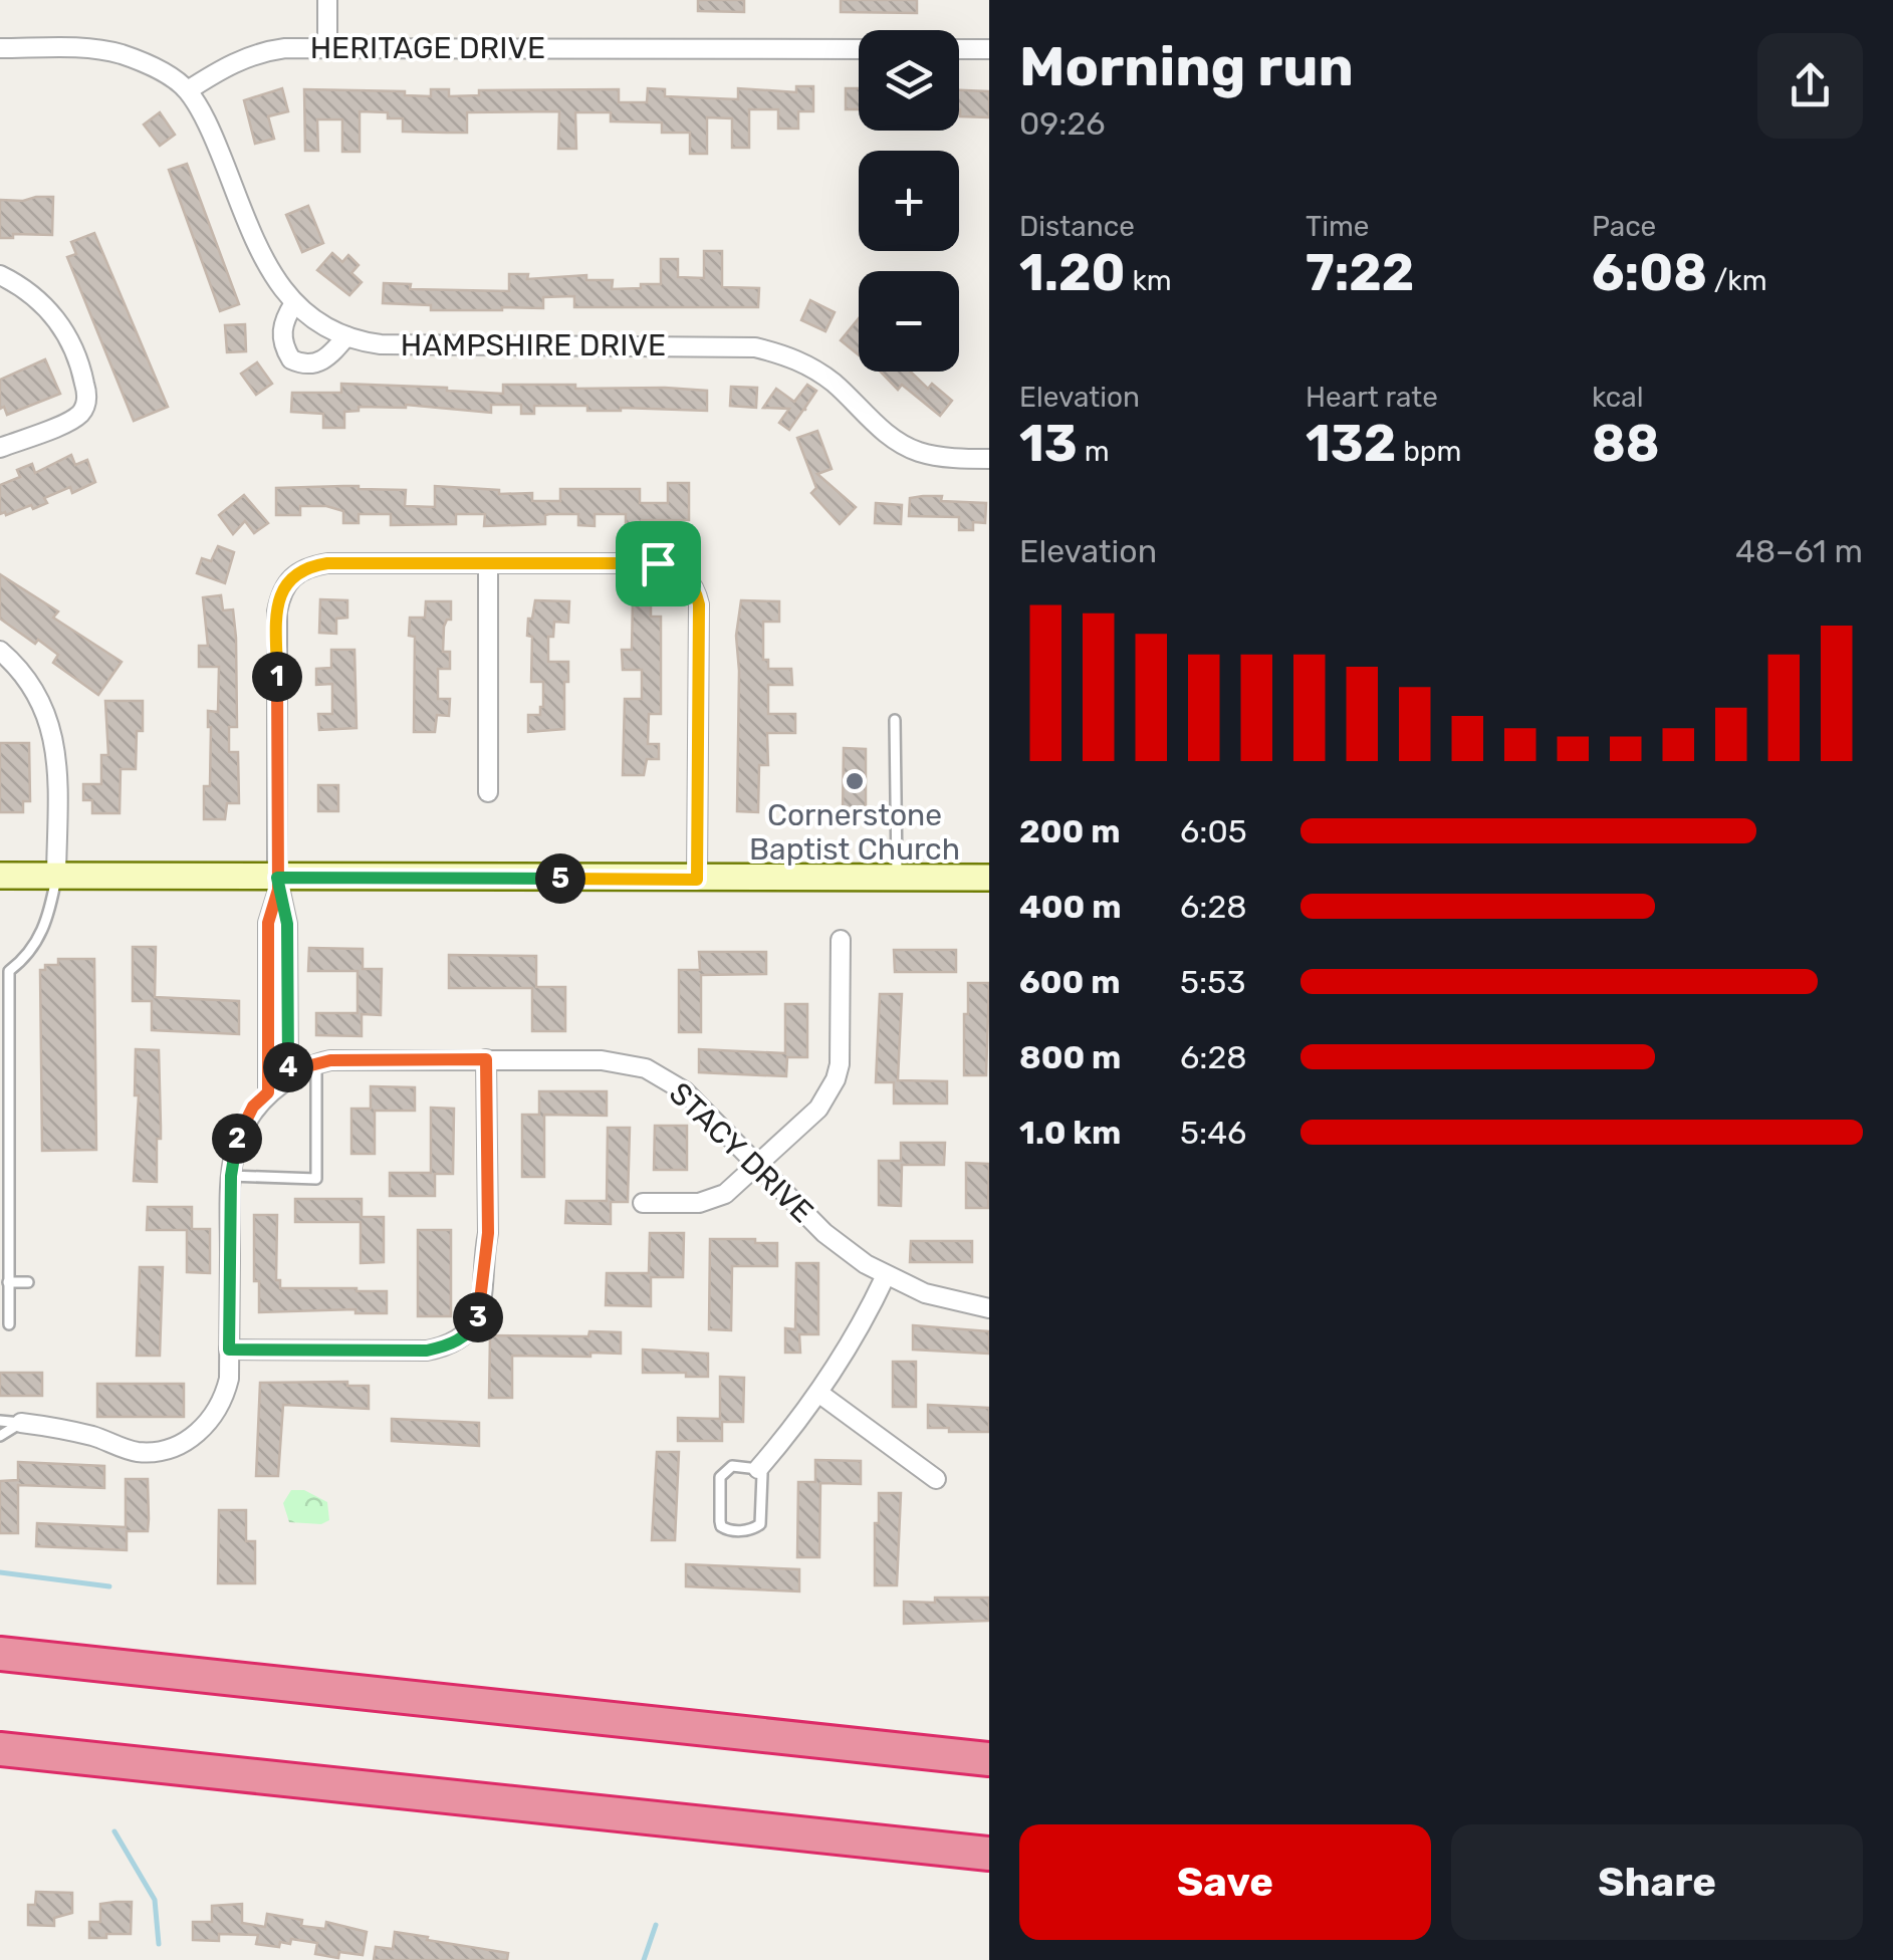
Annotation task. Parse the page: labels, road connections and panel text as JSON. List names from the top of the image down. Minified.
{"streets":{"street":["HERITAGE DRIVE","HAMPSHIRE DRIVE","STACY DRIVE"]},"crossings":[["HERITAGE DRIVE","HAMPSHIRE DRIVE"]],"places":["Cornerstone Baptist Church"],"page":{"heading":["Morning run","09:26"],"map_buttons":["+","−"],"stats":[["Distance","1.20 km"],["Time","7:22"],["Pace","6:08 /km"],["Elevation","13 m"],["Heart rate","132 bpm"],["kcal","88"]],"chart":["Elevation","48–61 m"],"pins":["1","5","4","2","3"],"list":[{"name":"200 m","note":"6:05"},{"name":"400 m","note":"6:28"},{"name":"600 m","note":"5:53"},{"name":"800 m","note":"6:28"},{"name":"1.0 km","note":"5:46"}],"buttons":["Save","Share"]}}
